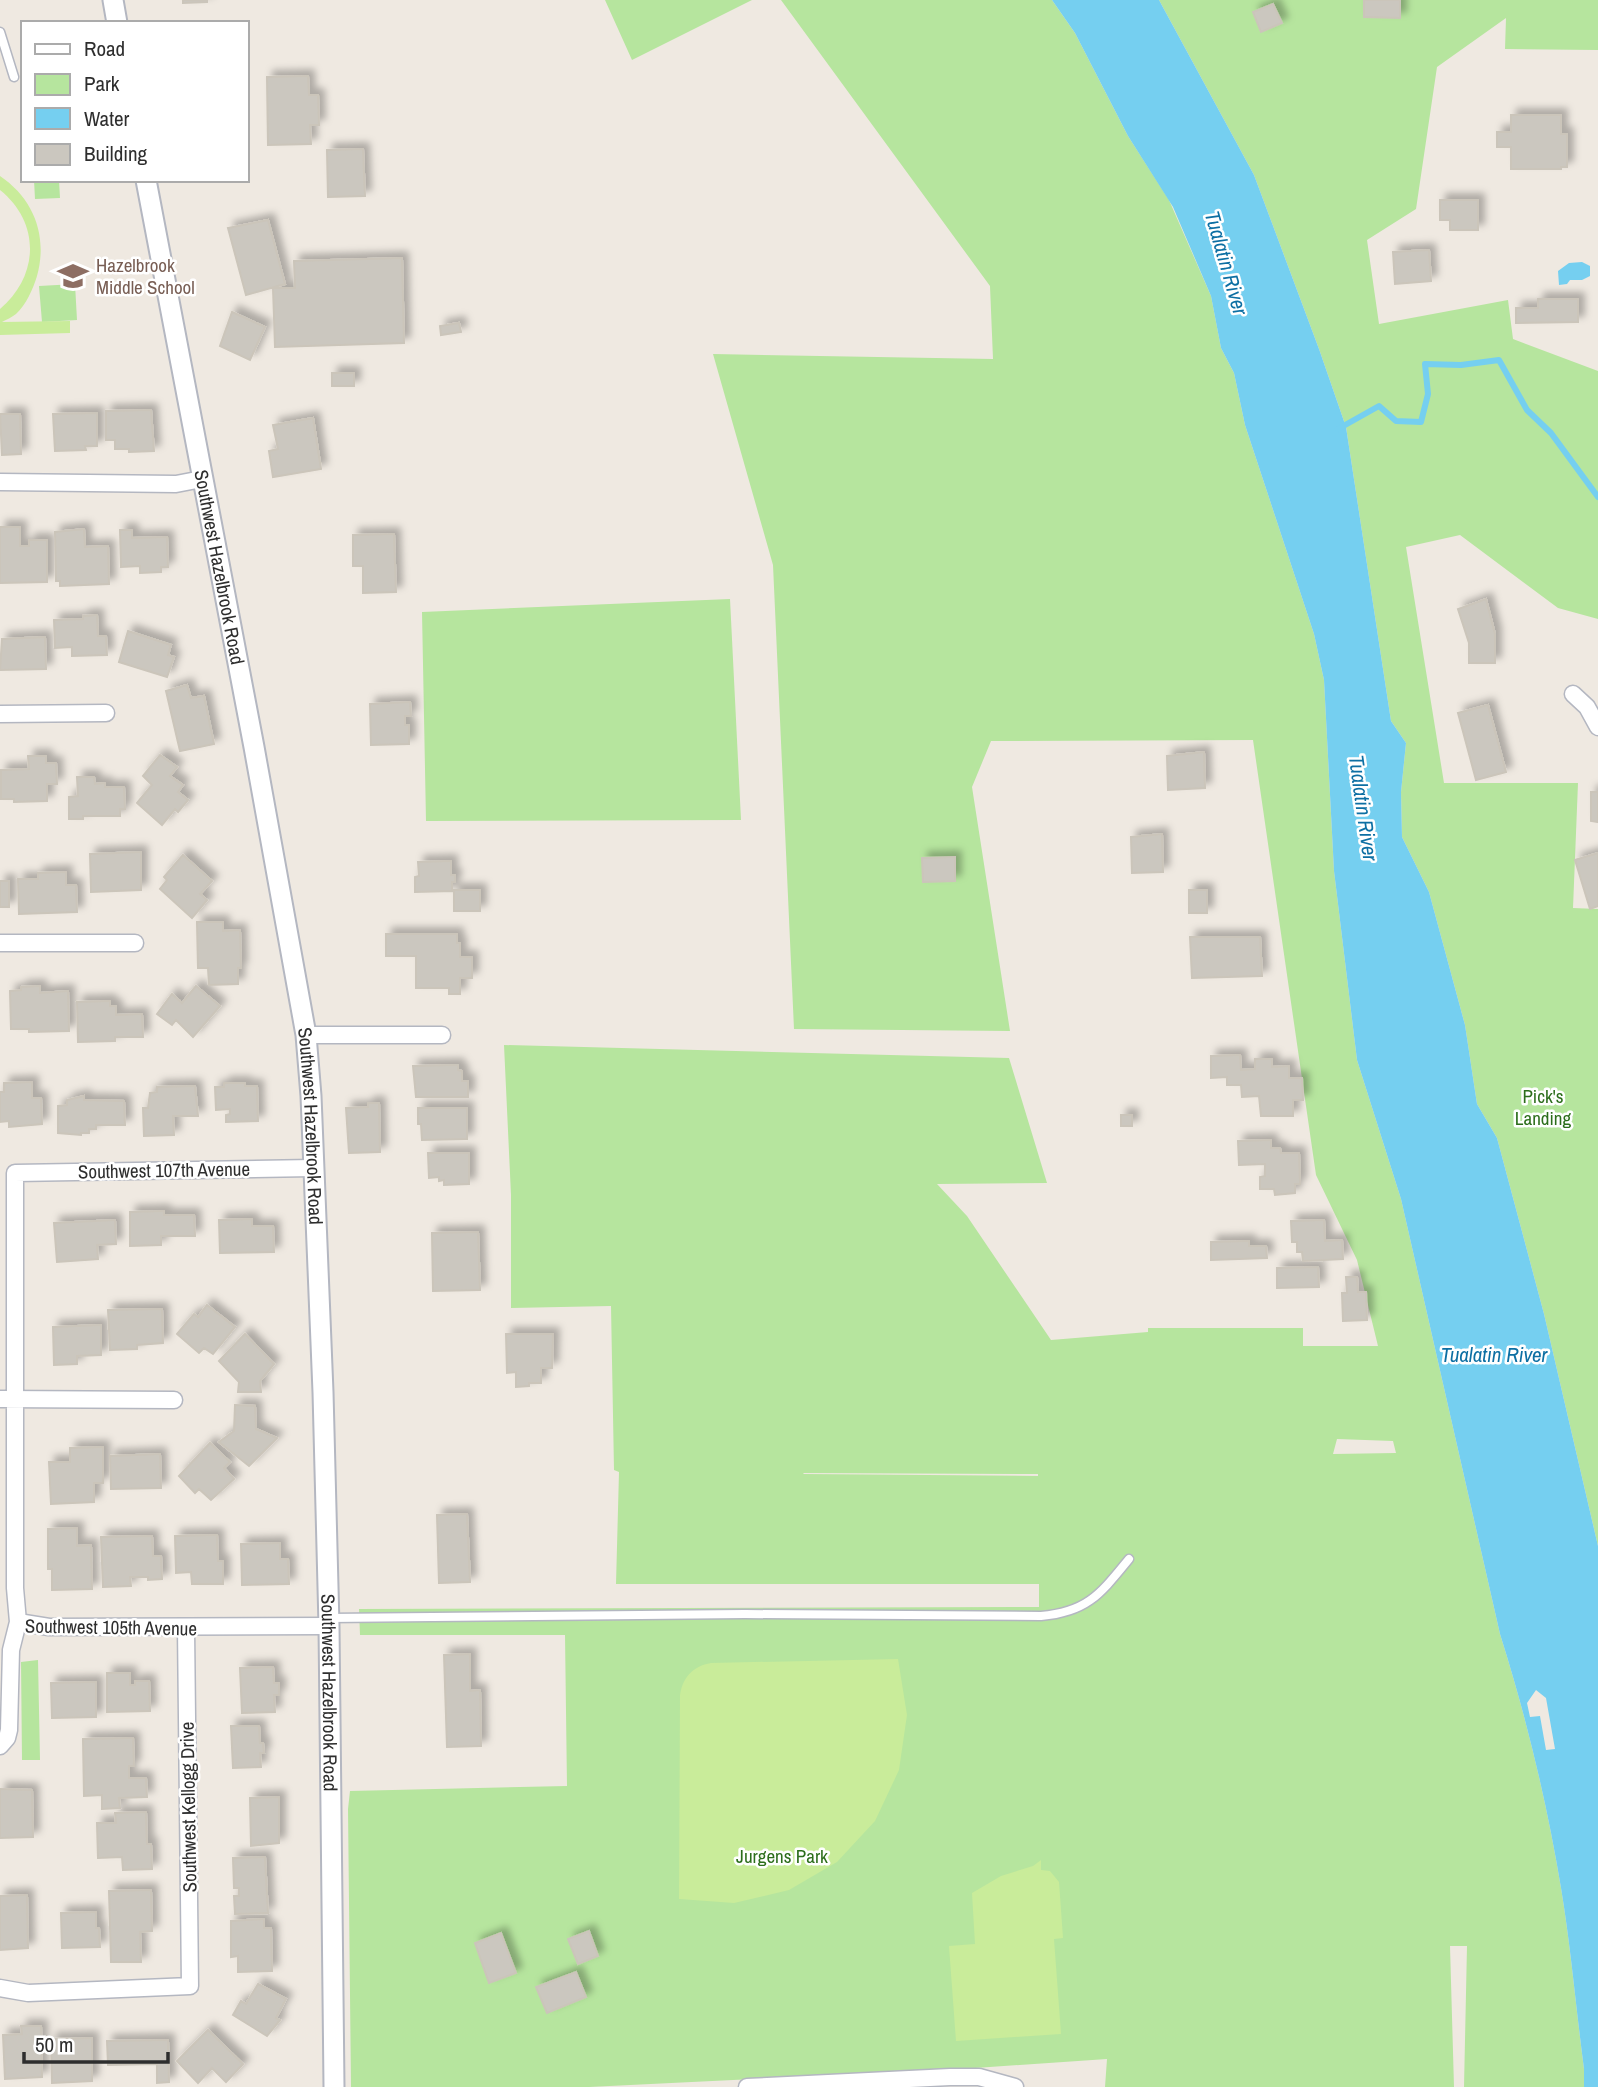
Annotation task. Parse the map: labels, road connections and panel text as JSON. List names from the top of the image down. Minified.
{"streets":{"street":["Southwest Hazelbrook Road","Southwest 107th Avenue","Southwest 105th Avenue","Southwest Kellogg Drive"]},"crossings":[["Southwest Hazelbrook Road","Southwest 107th Avenue"],["Southwest Hazelbrook Road","Southwest 105th Avenue"],["Southwest 105th Avenue","Southwest Kellogg Drive"]],"water":["Tualatin River"],"parks":["Pick's Landing","Jurgens Park"],"places":{"school or university":["Hazelbrook Middle School"]},"legend":["Road","Park","Water","Building"],"scale_bar":"50 m"}
